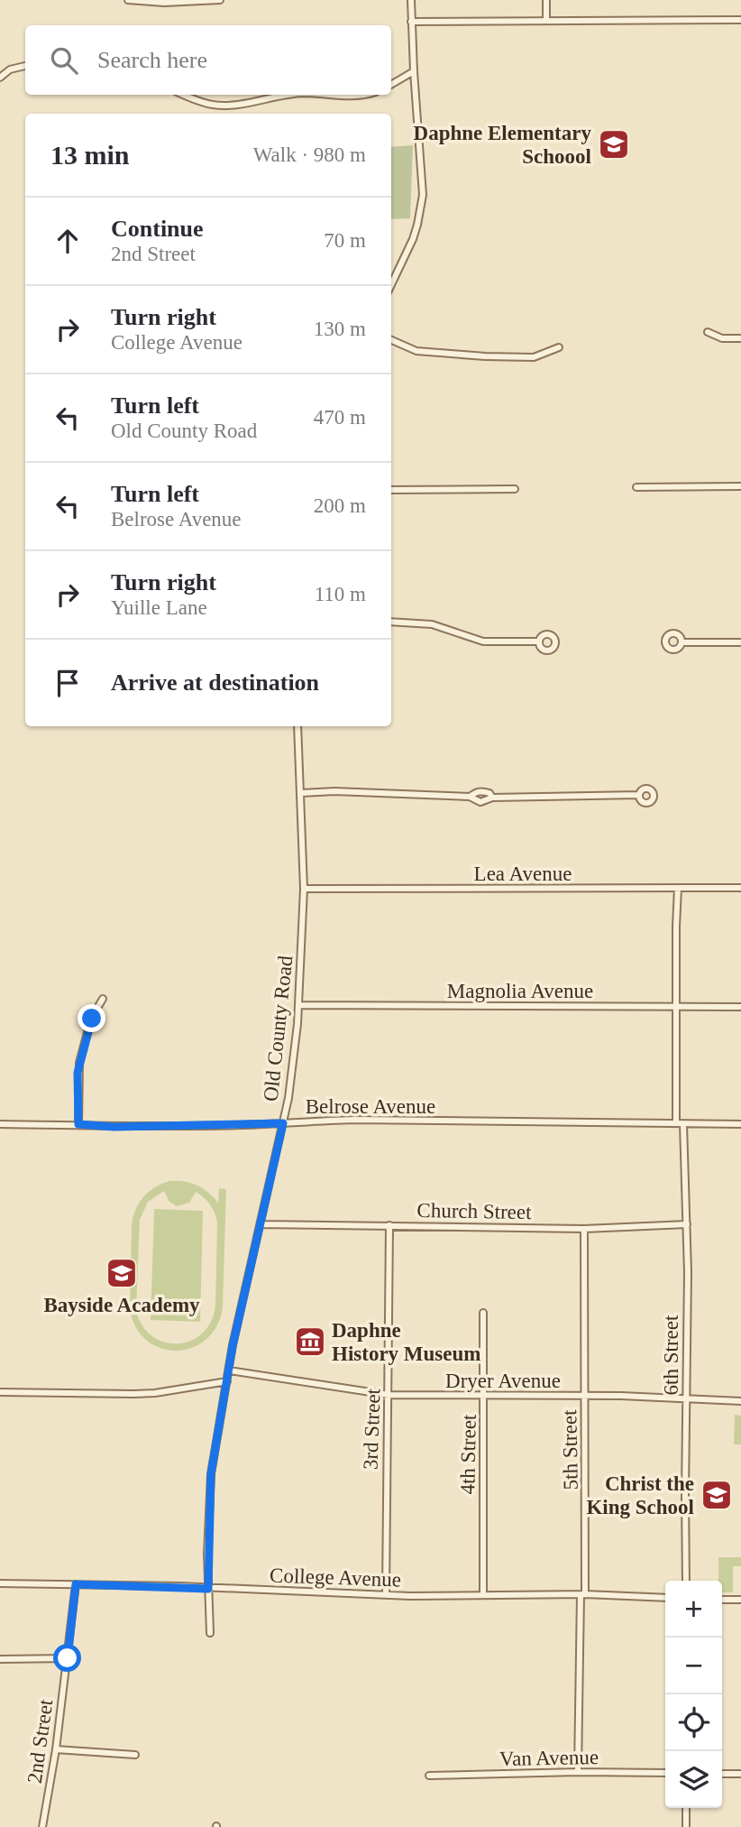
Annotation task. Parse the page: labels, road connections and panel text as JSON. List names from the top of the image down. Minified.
{"streets":{"street":["Lea Avenue","Magnolia Avenue","Old County Road","Belrose Avenue","Church Street","6th Street","Dryer Avenue","3rd Street","5th Street","4th Street","College Avenue","2nd Street","Van Avenue"]},"crossings":[["Lea Avenue","Old County Road"],["Lea Avenue","6th Street"],["Magnolia Avenue","Old County Road"],["Magnolia Avenue","6th Street"],["Old County Road","Belrose Avenue"],["Old County Road","Church Street"],["Old County Road","Dryer Avenue"],["Old County Road","College Avenue"],["Belrose Avenue","6th Street"],["Church Street","6th Street"],["Church Street","3rd Street"],["Church Street","5th Street"],["6th Street","Dryer Avenue"],["Dryer Avenue","3rd Street"],["Dryer Avenue","5th Street"],["Dryer Avenue","4th Street"],["3rd Street","College Avenue"],["5th Street","College Avenue"],["5th Street","Van Avenue"],["4th Street","College Avenue"],["College Avenue","2nd Street"]],"places":{"school or university":["Daphne Elementary Schoool","Bayside Academy","Christ the King School"],"museum":["Daphne History Museum"]},"page":{"search":"Search here","heading":["13 min","Walk · 980 m"],"list":[["Continue","2nd Street","70 m"],["Turn right","College Avenue","130 m"],["Turn left","Old County Road","470 m"],["Turn left","Belrose Avenue","200 m"],["Turn right","Yuille Lane","110 m"],"Arrive at destination"],"map_buttons":["+","−"]}}
